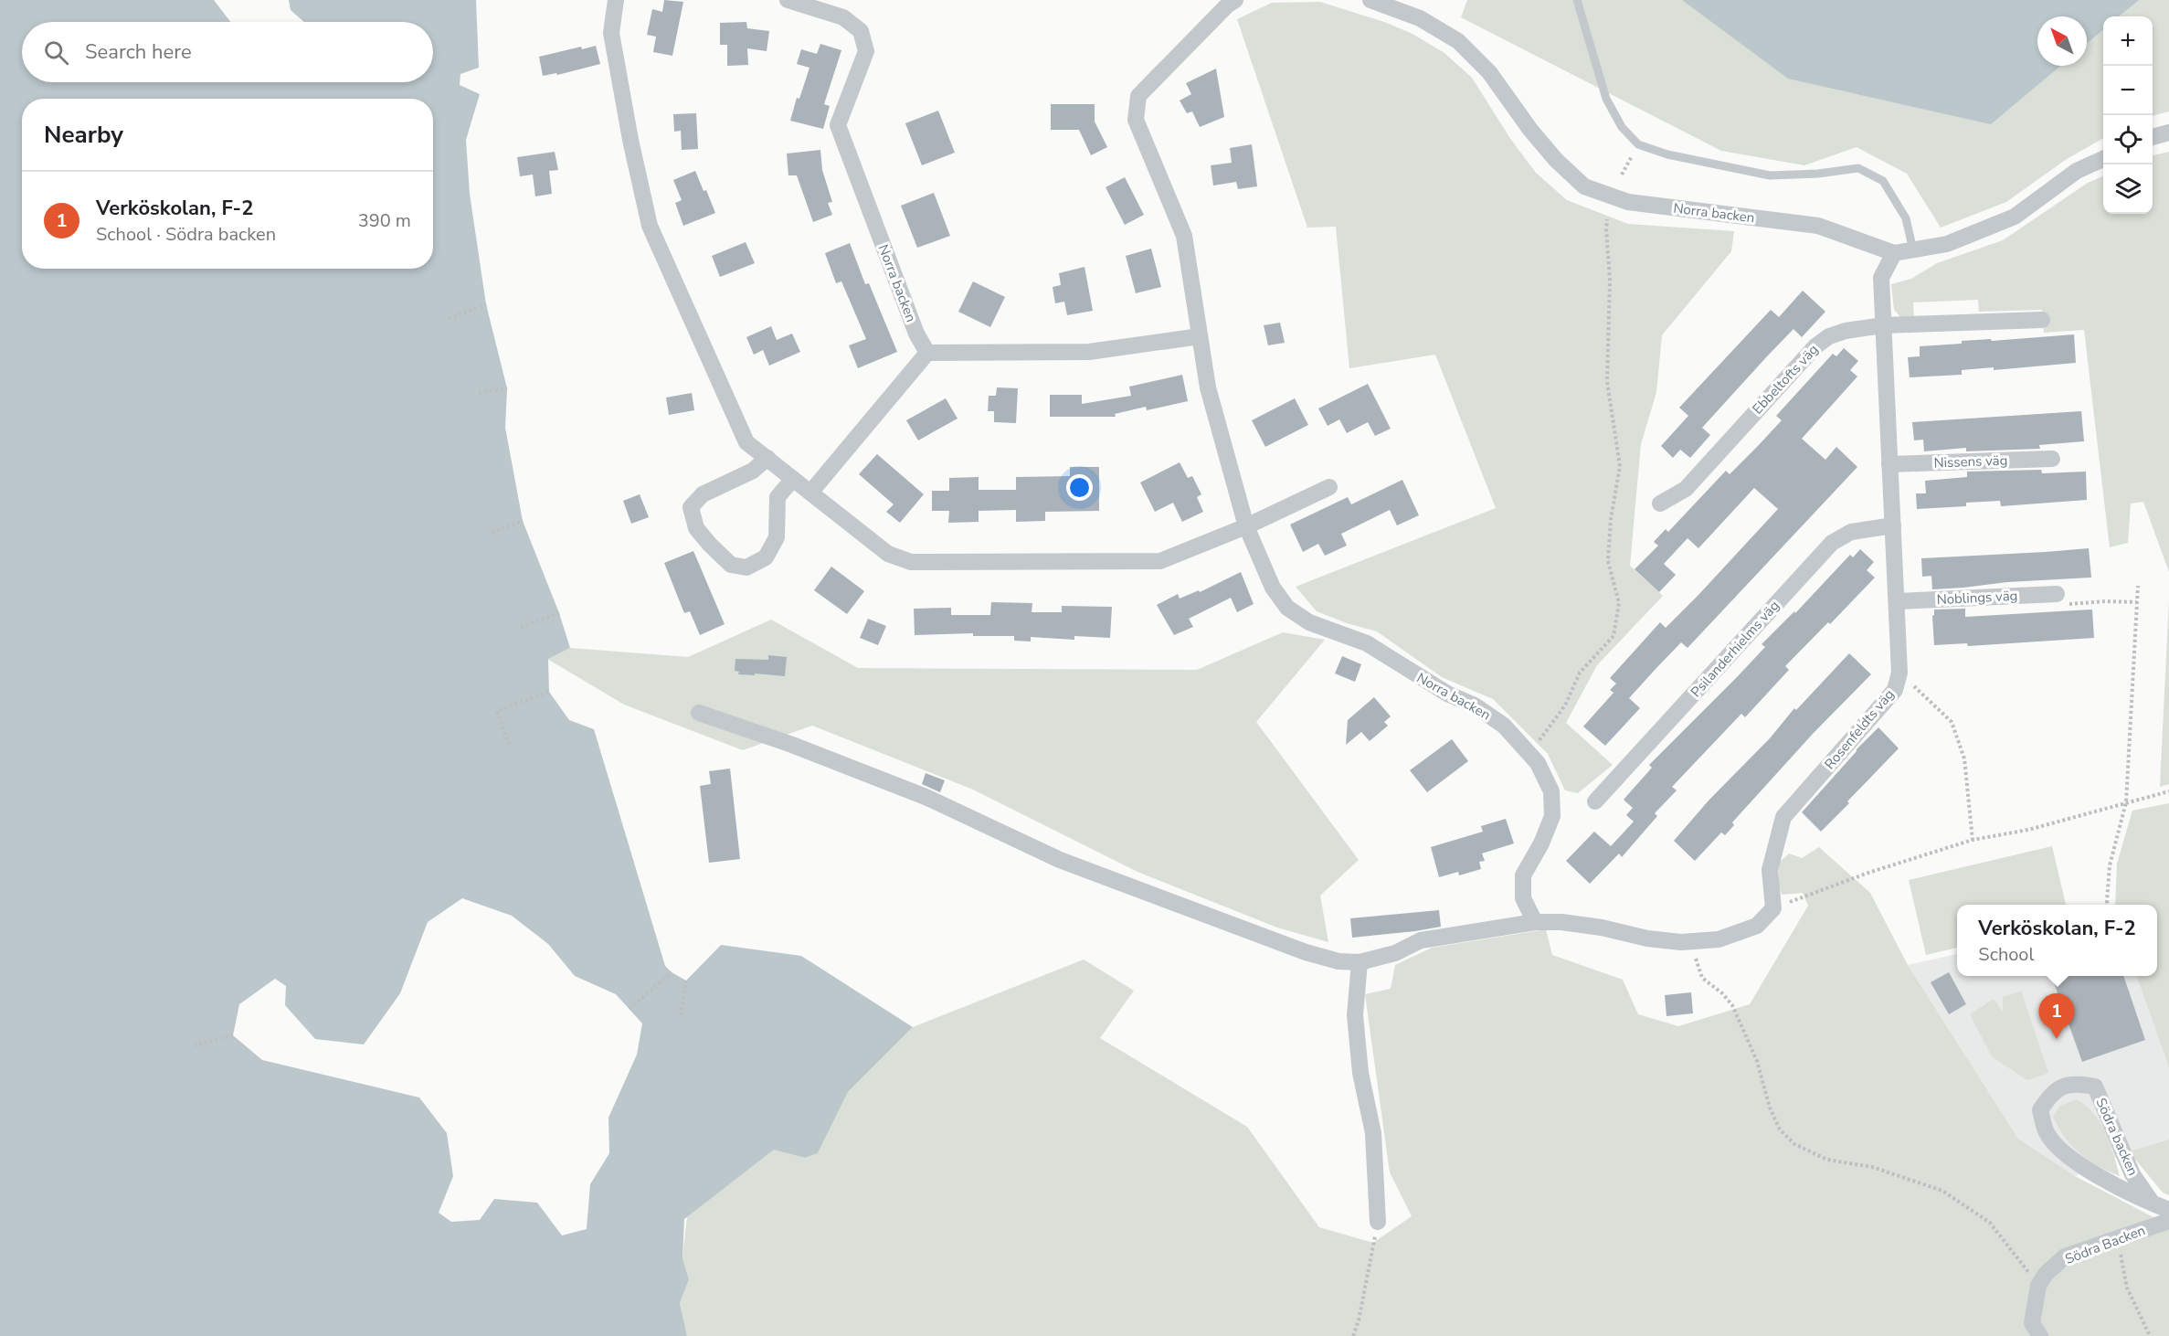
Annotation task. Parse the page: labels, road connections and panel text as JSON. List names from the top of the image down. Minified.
{"streets":{"street":["Norra backen","Ebbeltofts väg","Nissens väg","Noblings väg","Psilanderhielms väg","Rosenfeldts väg","Södra backen","Södra Backen"]},"crossings":[["Norra backen","Rosenfeldts väg"],["Ebbeltofts väg","Rosenfeldts väg"],["Nissens väg","Rosenfeldts väg"],["Noblings väg","Rosenfeldts väg"],["Psilanderhielms väg","Rosenfeldts väg"]],"north":"top left","page":{"map_buttons":["+","−"],"search":"Search here","heading":"Nearby","list":[{"mark":"1","name":"Verköskolan, F-2","note":"School · Södra backen","value":"390 m"}],"popup":["Verköskolan, F-2","School"],"pins":"1"}}
